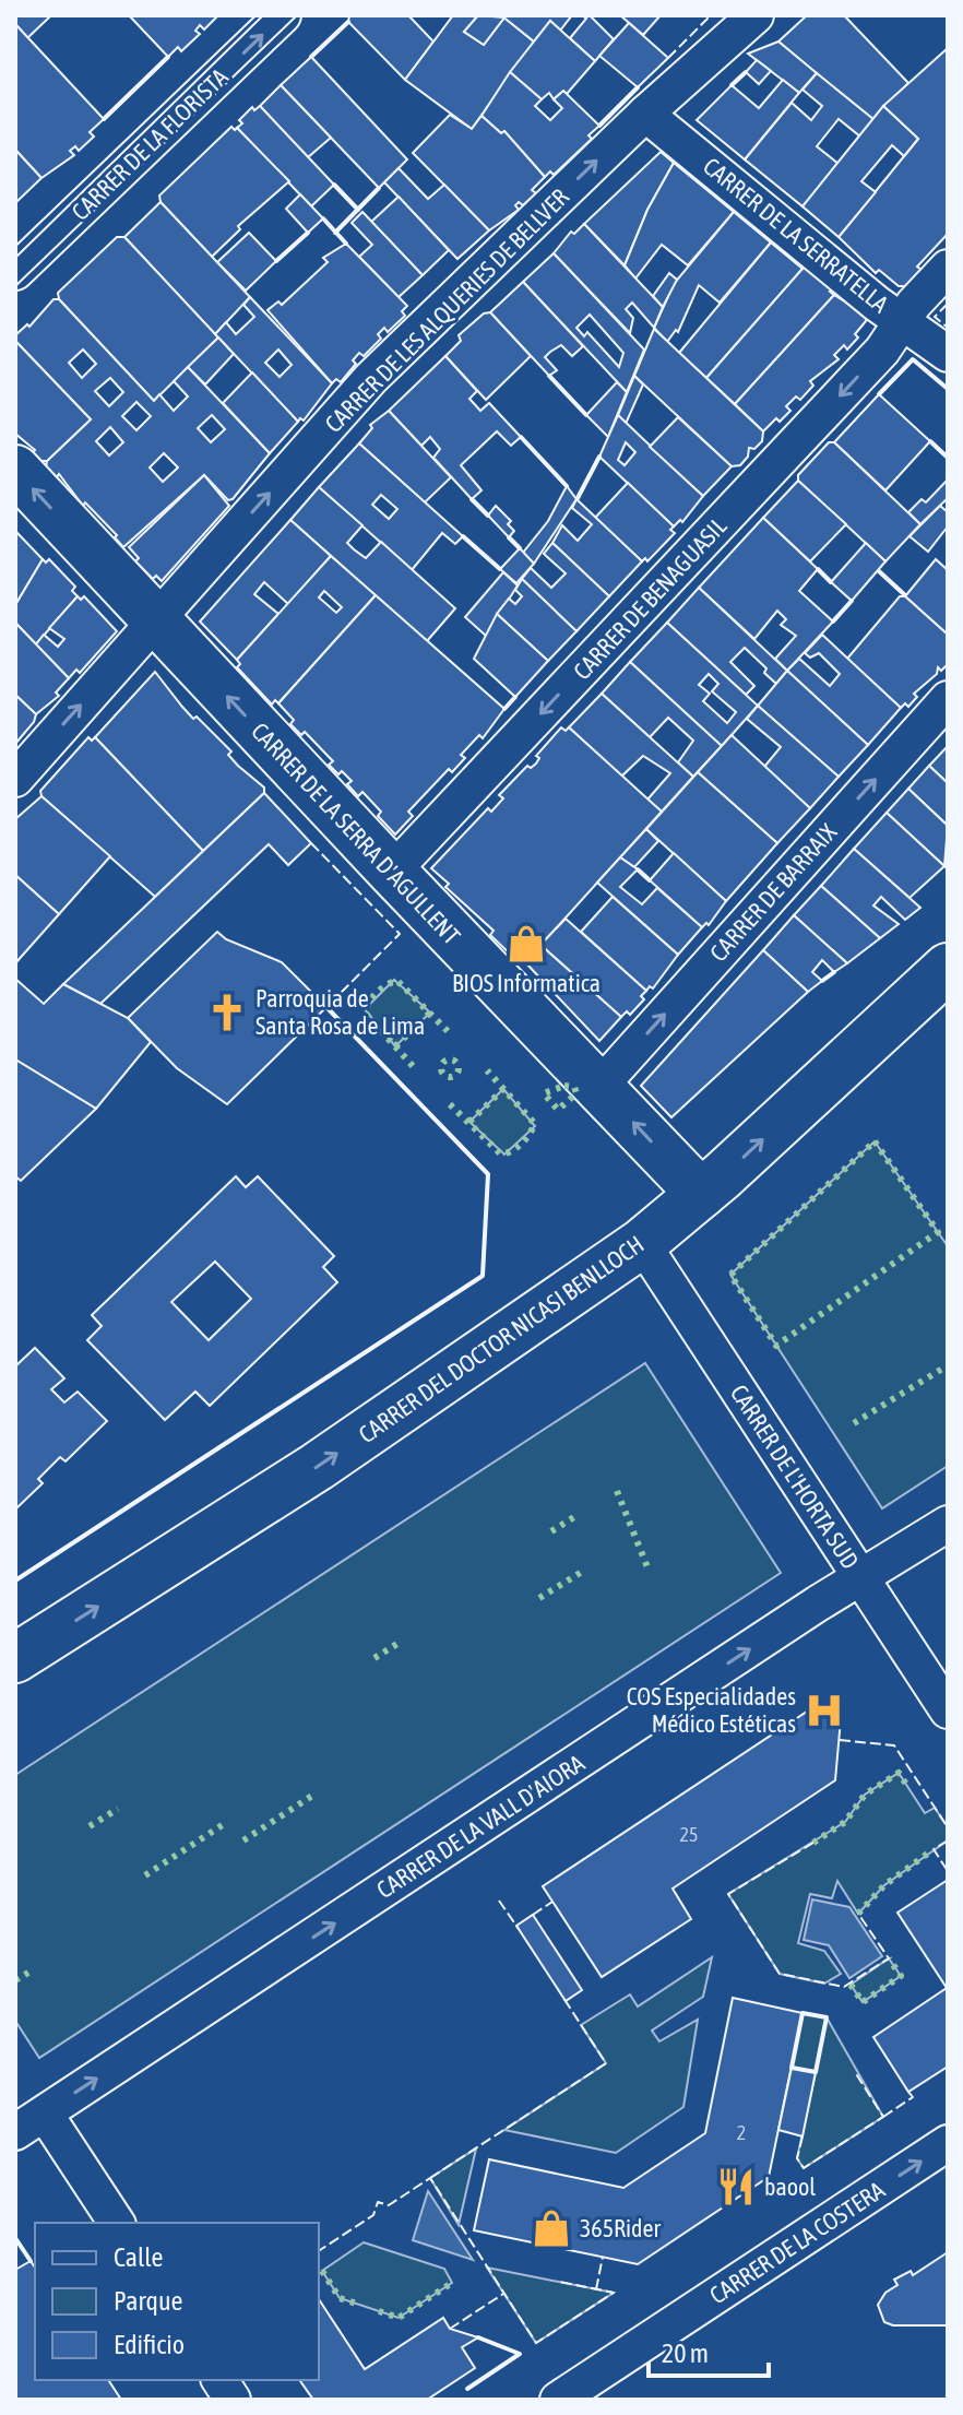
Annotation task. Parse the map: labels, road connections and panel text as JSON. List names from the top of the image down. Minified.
{"streets":{"street":["CARRER DE LA FLORISTA","CARRER DE LA SERRATELLA","CARRER DE LES ALQUERIES DE BELLVER","CARRER DE BENAGUASIL","CARRER DE LA SERRA D'AGULLENT","CARRER DE BARRAIX","CARRER DEL DOCTOR NICASI BENLLOCH","CARRER DE L'HORTA SUD","CARRER DE LA VALL D'AIORA","CARRER DE LA COSTERA"]},"crossings":[["CARRER DE LA SERRATELLA","CARRER DE LES ALQUERIES DE BELLVER"],["CARRER DE LA SERRATELLA","CARRER DE BENAGUASIL"],["CARRER DE LES ALQUERIES DE BELLVER","CARRER DE LA SERRA D'AGULLENT"],["CARRER DE BENAGUASIL","CARRER DE LA SERRA D'AGULLENT"],["CARRER DE LA SERRA D'AGULLENT","CARRER DE BARRAIX"],["CARRER DE LA SERRA D'AGULLENT","CARRER DEL DOCTOR NICASI BENLLOCH"],["CARRER DEL DOCTOR NICASI BENLLOCH","CARRER DE L'HORTA SUD"],["CARRER DE L'HORTA SUD","CARRER DE LA VALL D'AIORA"]],"one_way":["CARRER DE LA FLORISTA","CARRER DE LES ALQUERIES DE BELLVER","CARRER DE BENAGUASIL","CARRER DE LA SERRA D'AGULLENT","CARRER DE BARRAIX","CARRER DEL DOCTOR NICASI BENLLOCH","CARRER DE LA VALL D'AIORA","CARRER DE LA COSTERA"],"places":{"shop":["BIOS Informatica","365Rider"],"church":["Parroquia de Santa Rosa de Lima"],"hospital":["COS Especialidades Médico Estéticas"],"restaurant":["baool"]},"house_numbers":["25","2"],"legend":["Calle","Parque","Edificio"],"scale_bar":"20 m"}
